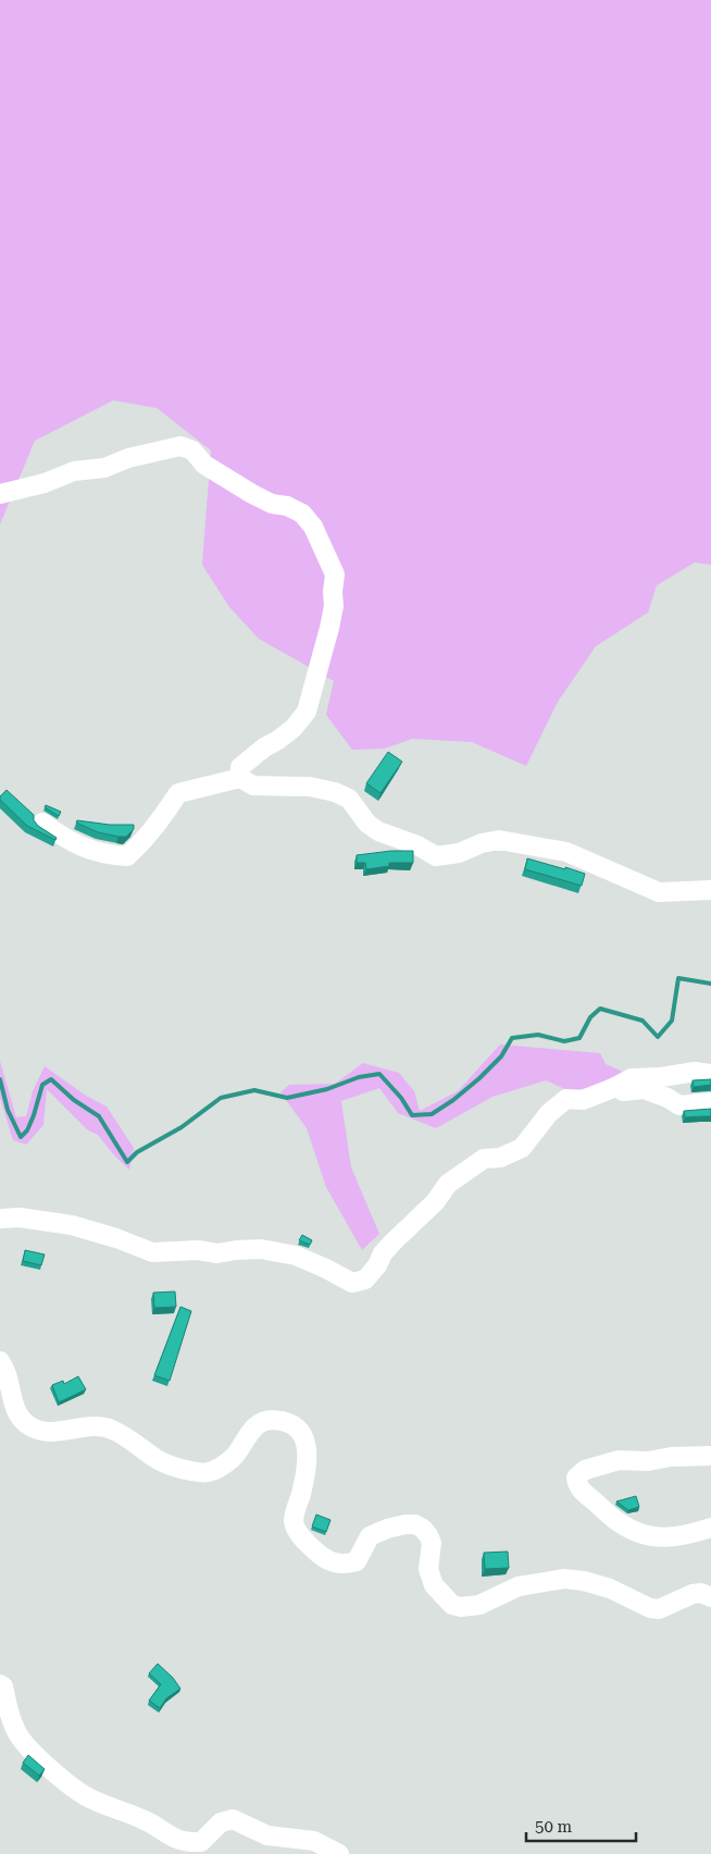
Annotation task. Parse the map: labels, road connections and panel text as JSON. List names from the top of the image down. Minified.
{"scale_bar":"50 m"}
